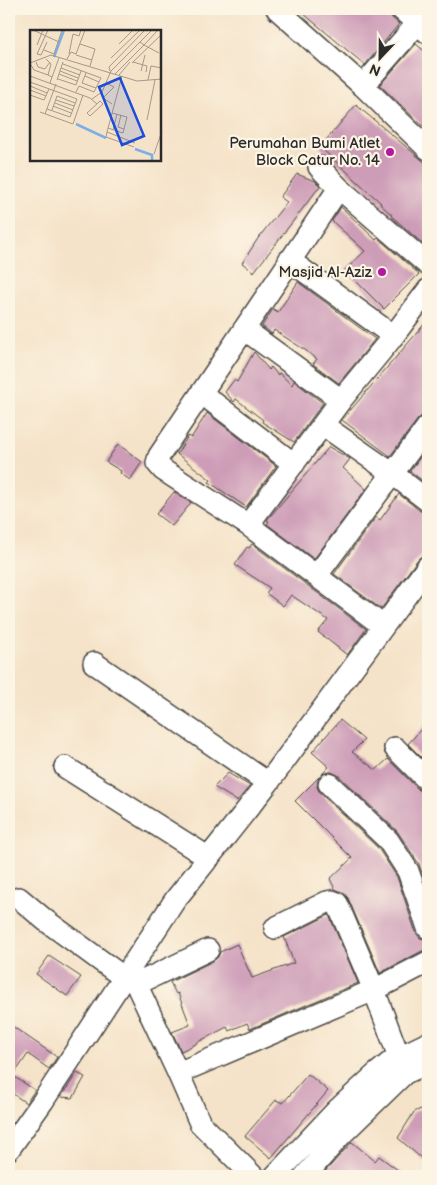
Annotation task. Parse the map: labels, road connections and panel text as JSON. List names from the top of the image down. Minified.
{"places":["Perumahan Bumi Atlet Block Catur No. 14","Masjid Al-Aziz"],"north":"bottom"}
